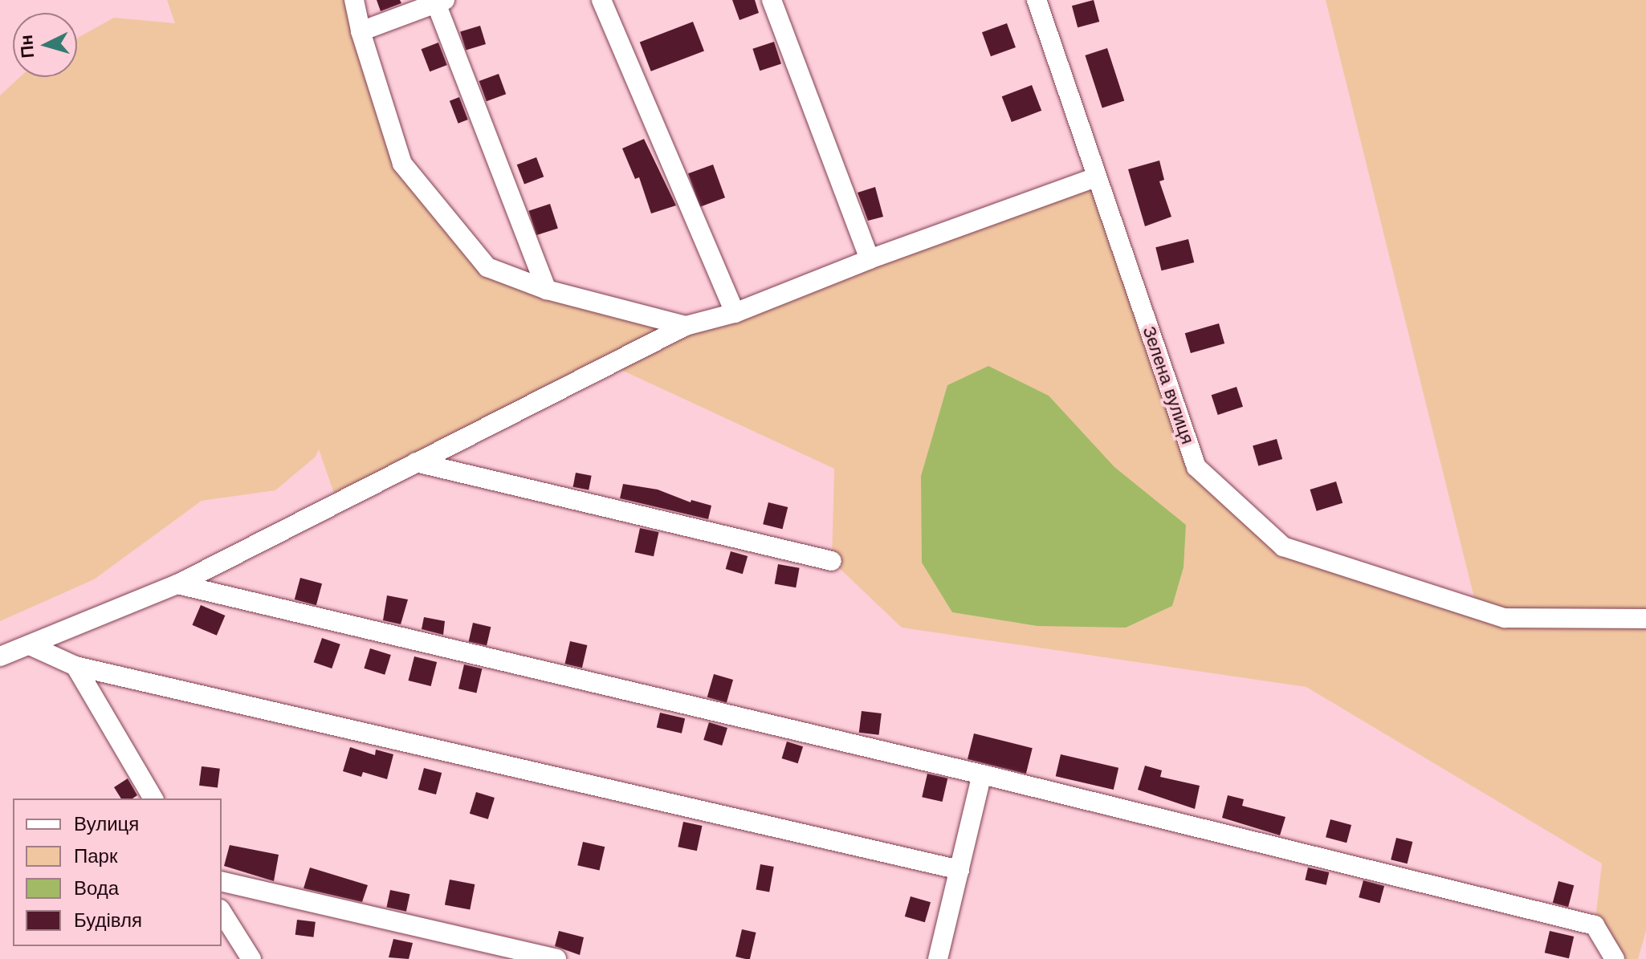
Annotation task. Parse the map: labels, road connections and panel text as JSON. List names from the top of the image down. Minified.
{"streets":{"street":["Зелена вулиця"]},"legend":["Вулиця","Парк","Вода","Будівля"],"north":"left"}
